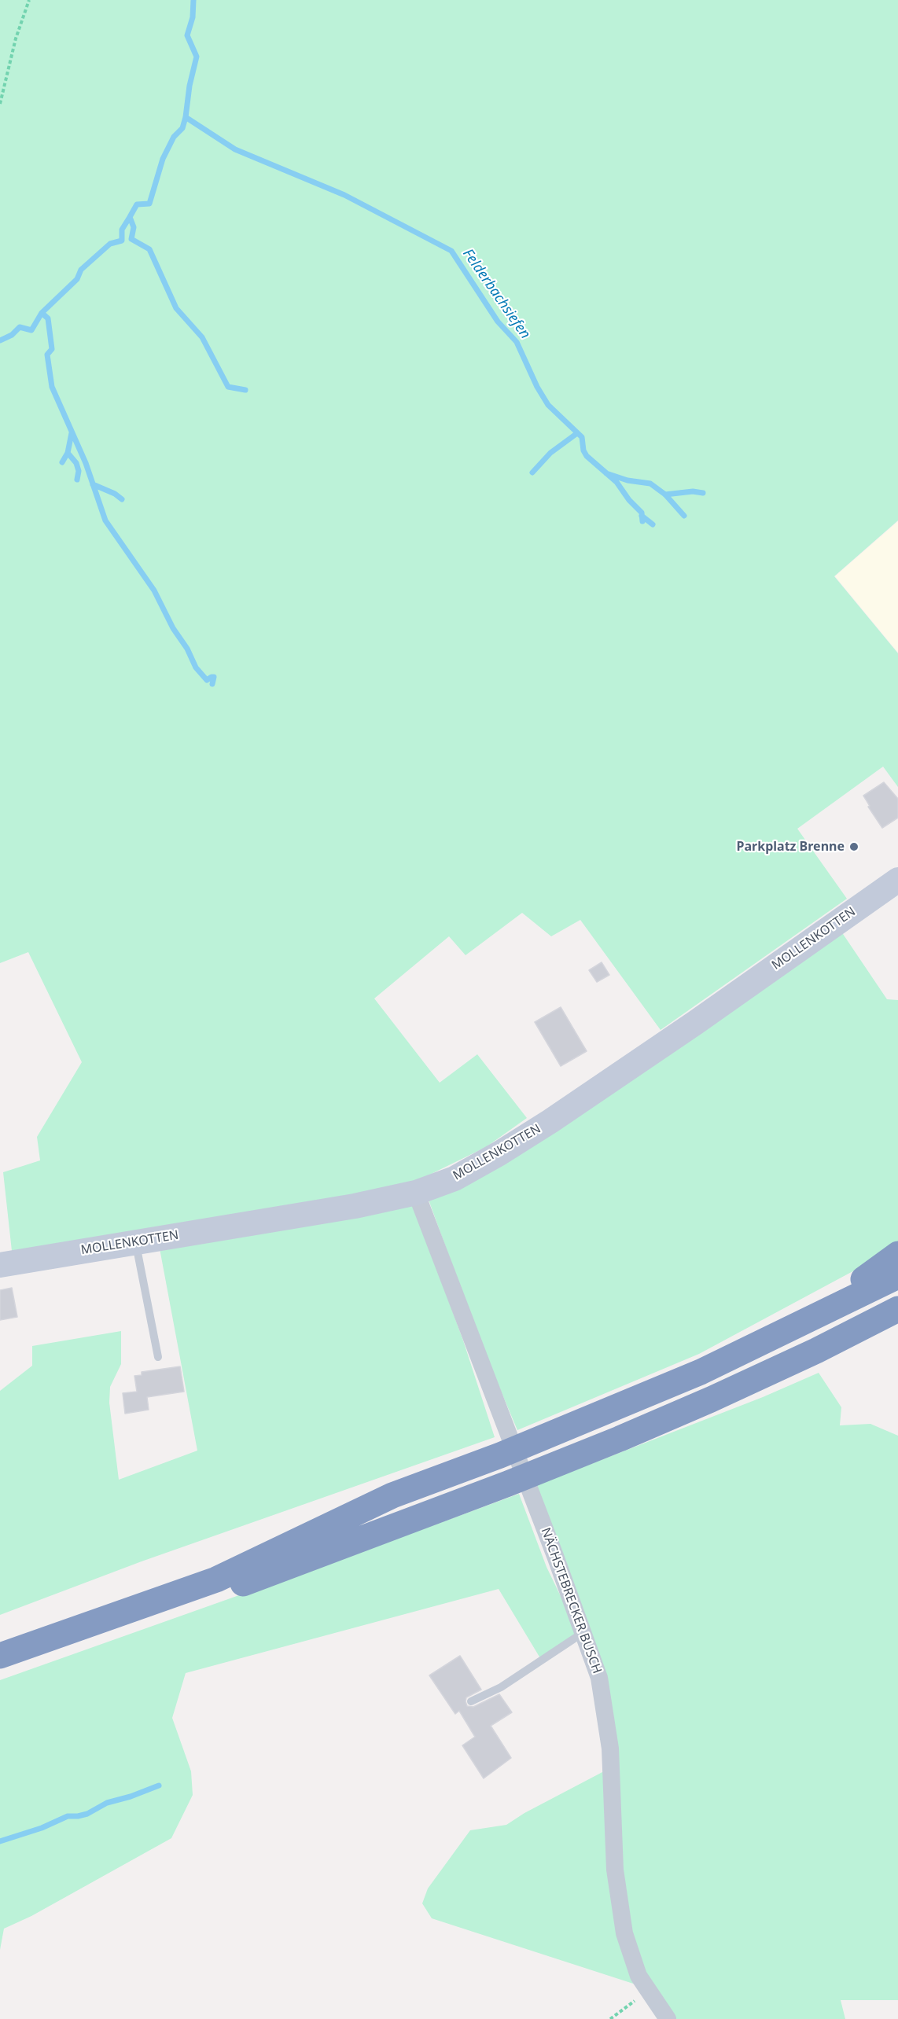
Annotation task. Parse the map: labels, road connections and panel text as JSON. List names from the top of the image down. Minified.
{"streets":{"main road":["MOLLENKOTTEN"],"street":["NÄCHSTEBRECKER BUSCH"]},"crossings":[["MOLLENKOTTEN","NÄCHSTEBRECKER BUSCH"]],"water":["Felderbachsiefen"],"places":["Parkplatz Brenne"]}
